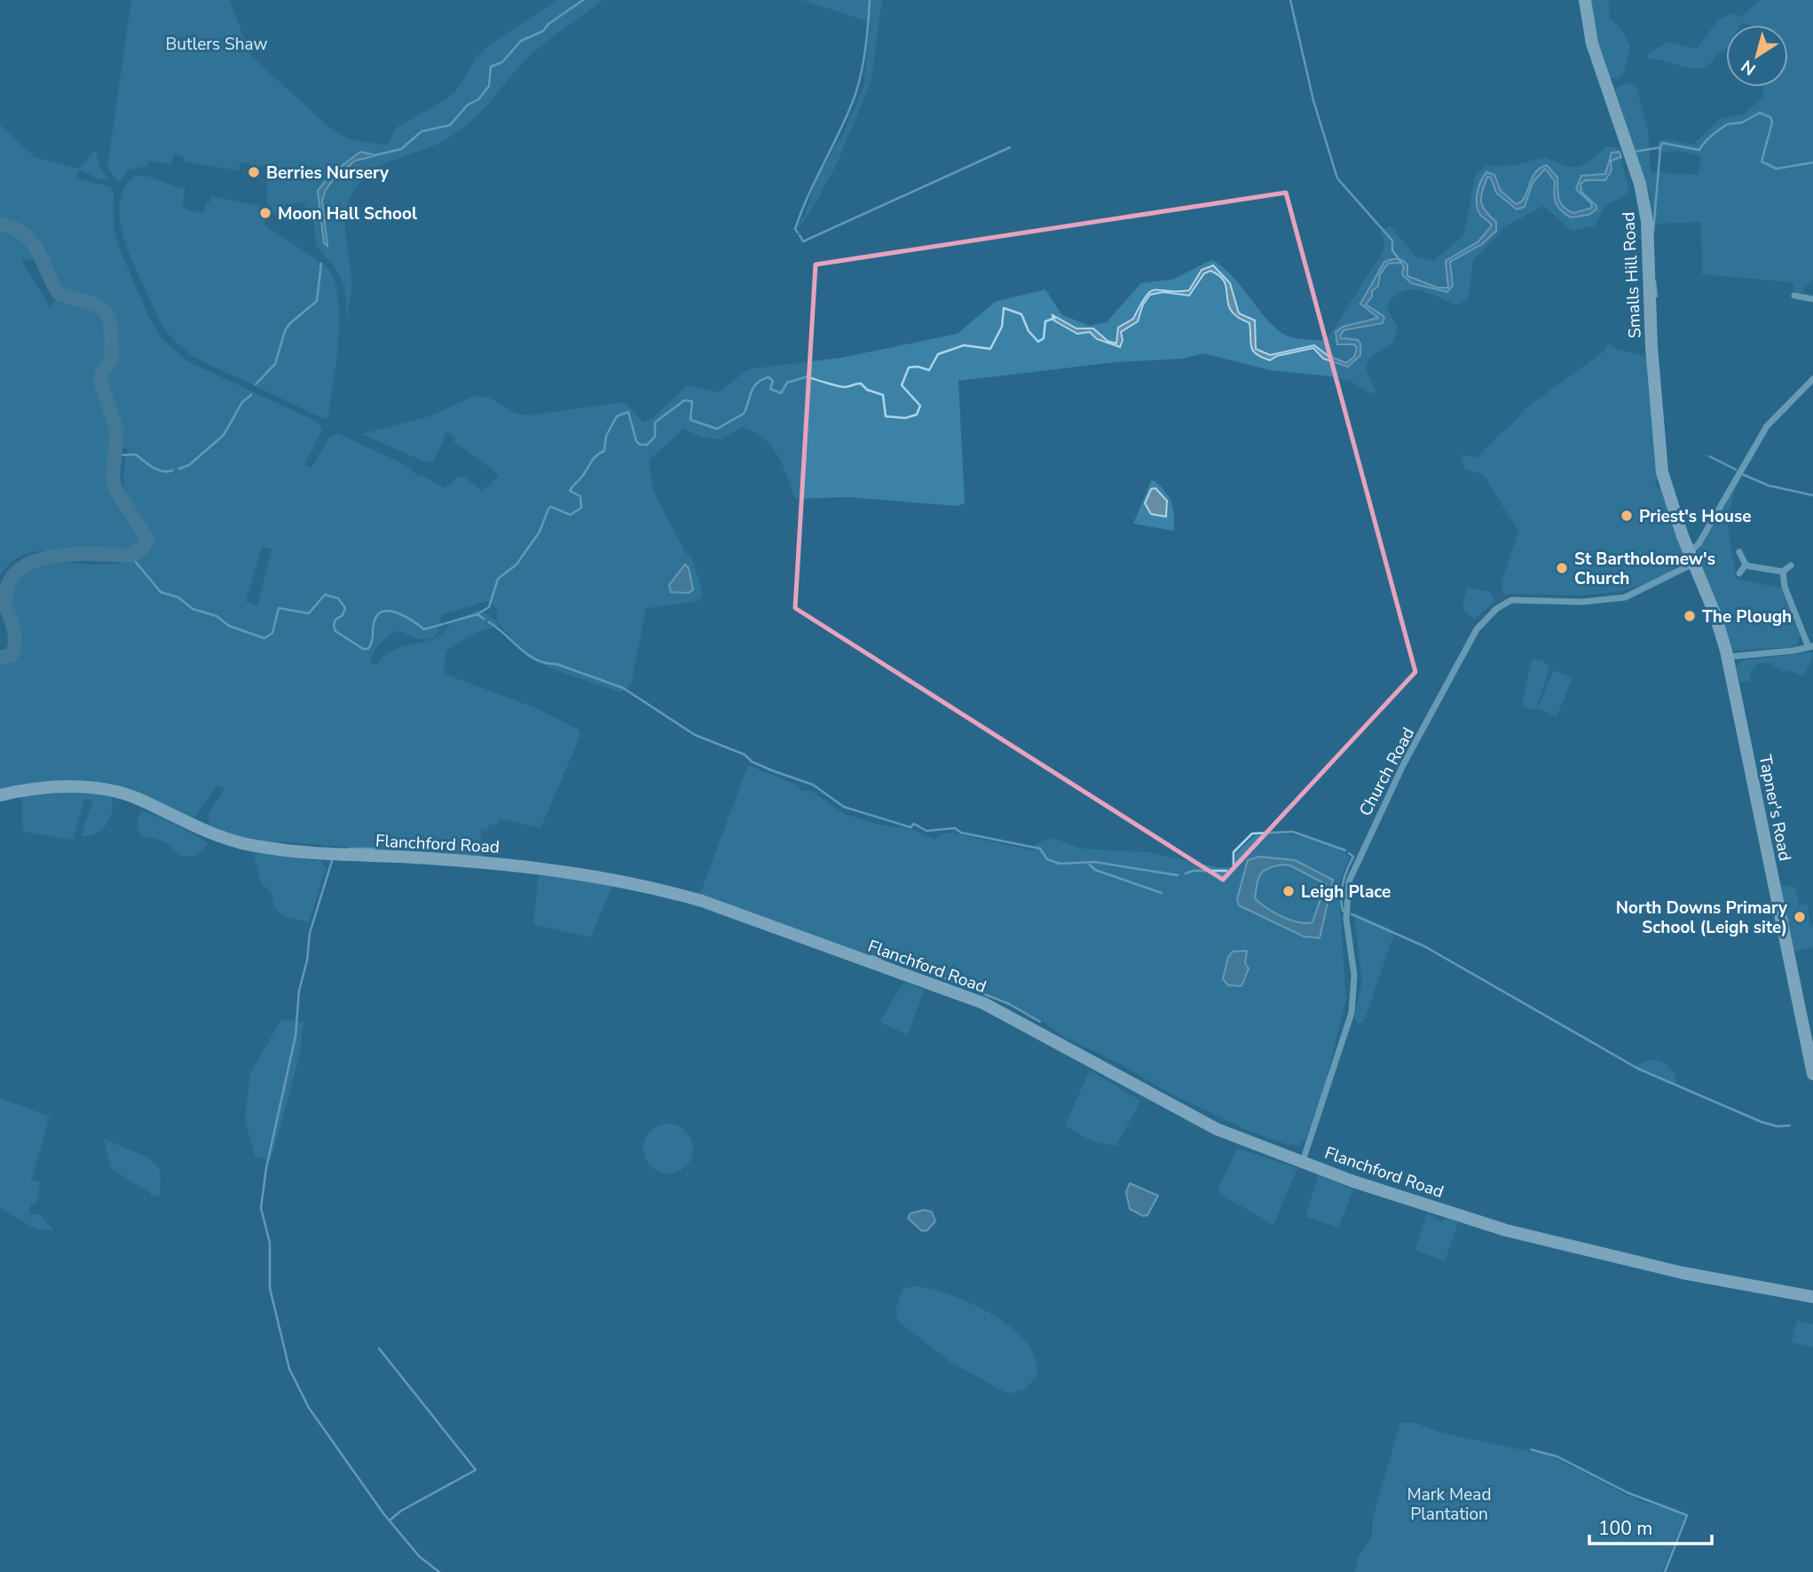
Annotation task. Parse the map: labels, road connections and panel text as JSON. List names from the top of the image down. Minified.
{"streets":{"street":["Smalls Hill Road","Church Road","Tapner's Road","Flanchford Road"]},"crossings":[["Smalls Hill Road","Church Road"],["Smalls Hill Road","Tapner's Road"],["Church Road","Tapner's Road"],["Church Road","Flanchford Road"]],"parks":["Butlers Shaw","Mark Mead Plantation"],"places":["Berries Nursery","Moon Hall School","Priest's House","St Bartholomew's Church","The Plough","Leigh Place","North Downs Primary School (Leigh site)"],"scale_bar":"100 m","north":"bottom left"}
